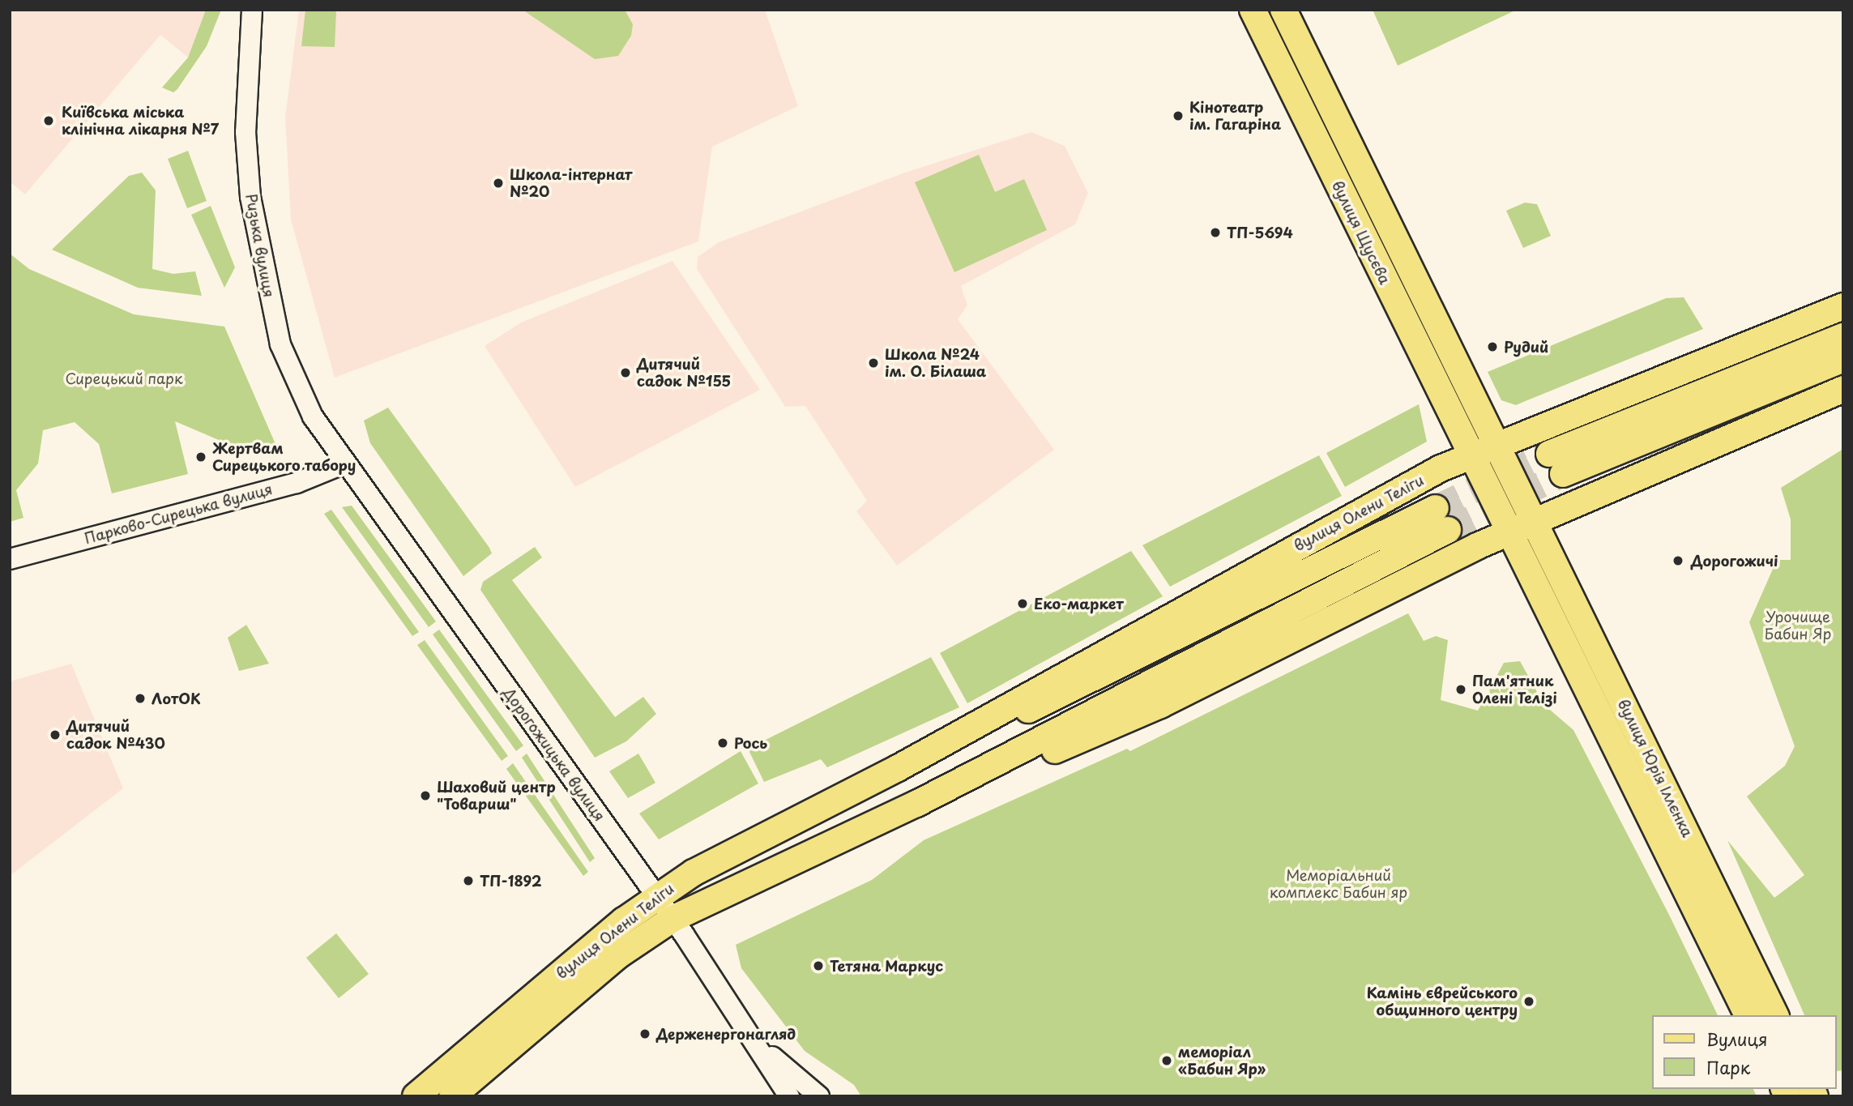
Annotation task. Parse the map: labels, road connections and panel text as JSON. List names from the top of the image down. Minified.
{"streets":{"main road":["вулиця Щусєва","вулиця Олени Теліги","вулиця Юрія Іллєнка"],"street":["Ризька вулиця","Парково-Сирецька вулиця","Дорогожицька вулиця"]},"crossings":[["вулиця Щусєва","вулиця Олени Теліги"],["Ризька вулиця","Парково-Сирецька вулиця"],["Ризька вулиця","Дорогожицька вулиця"],["вулиця Олени Теліги","Дорогожицька вулиця"],["вулиця Олени Теліги","вулиця Юрія Іллєнка"],["Парково-Сирецька вулиця","Дорогожицька вулиця"]],"parks":["Сирецький парк","Урочище Бабин Яр","Меморіальний комплекс Бабин яр"],"places":["Кінотеатр ім. Гагаріна","Київська міська клінічна лікарня №7","Школа-інтернат №20","ТП-5694","Рудий","Школа №24 ім. О. Білаша","Дитячий садок №155","Жертвам Сирецького табору","Дорогожичі","Еко-маркет","Пам'ятник Олені Телізі","ЛотОК","Дитячий садок №430","Рось","Шаховий центр \"Товариш\"","ТП-1892","Тетяна Маркус","Камінь єврейського общинного центру","Держенергонагляд","меморіал «Бабин Яр»"],"legend":["Вулиця","Парк"]}
